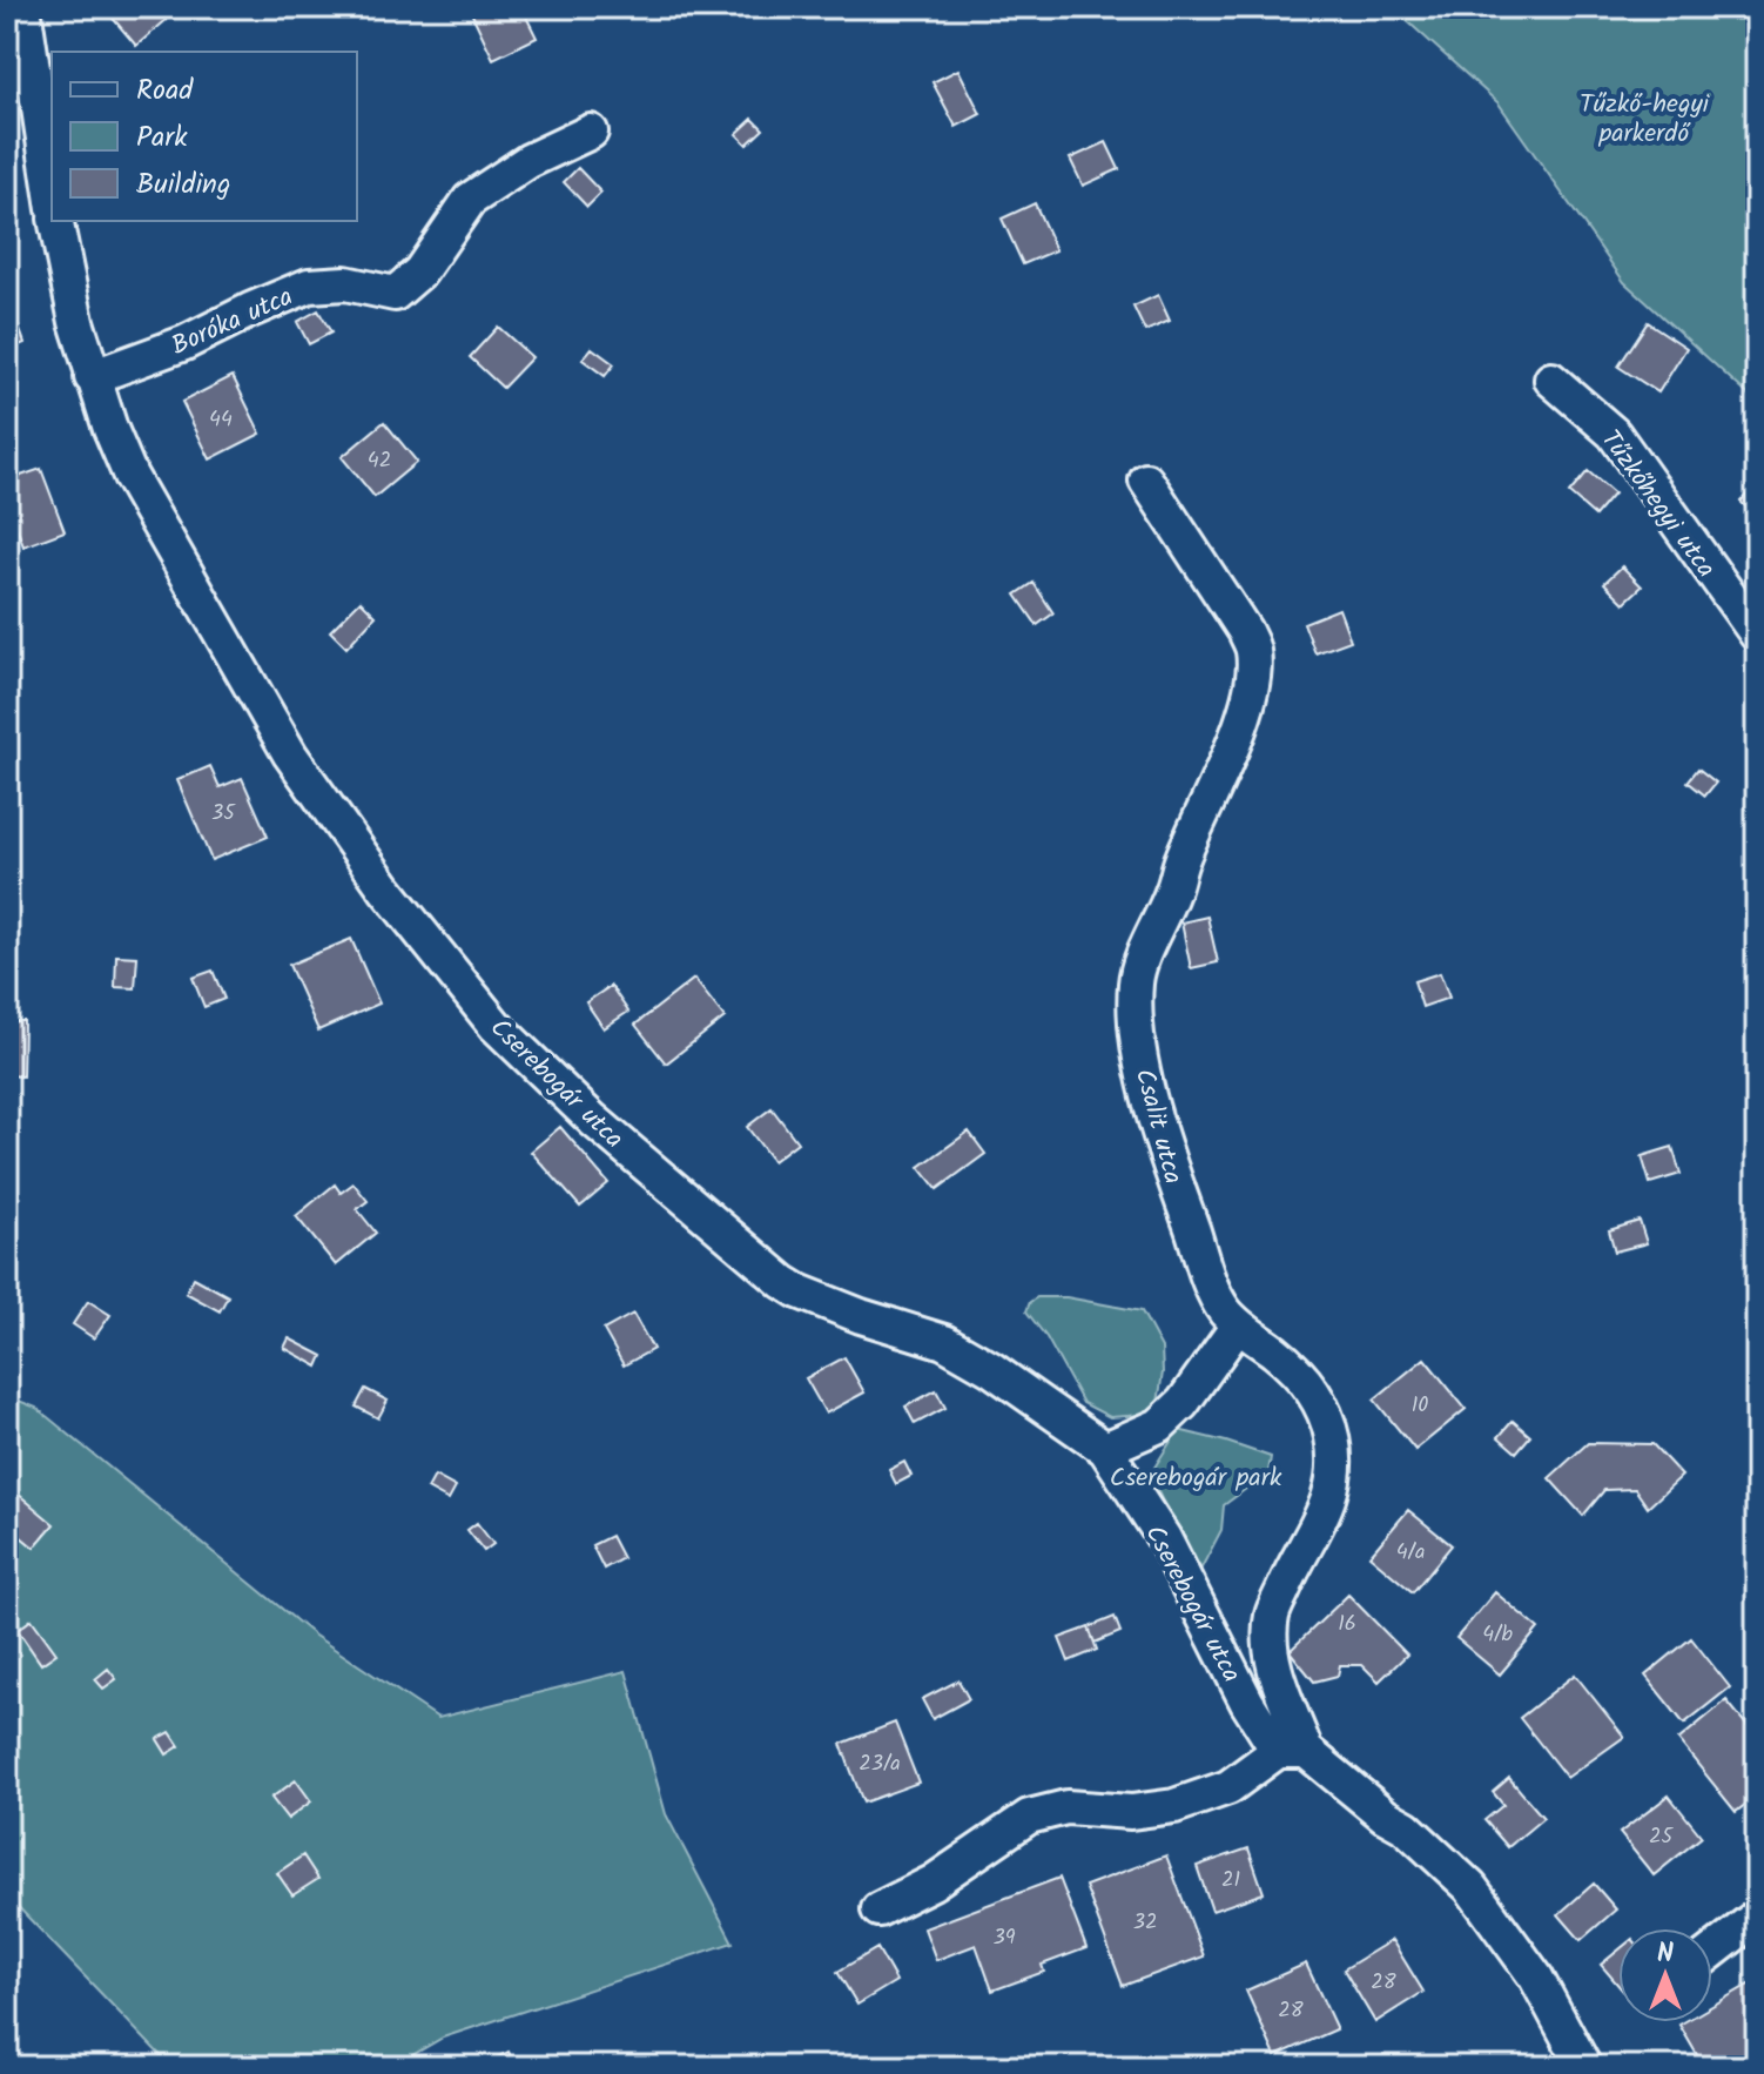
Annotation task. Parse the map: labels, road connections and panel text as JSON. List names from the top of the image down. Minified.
{"streets":{"street":["Boróka utca","Tűzkőhegyi utca","Cserebogár utca","Csalit utca"]},"crossings":[["Boróka utca","Cserebogár utca"],["Cserebogár utca","Csalit utca"]],"parks":["Tűzkő-hegyi parkerdő","Cserebogár park"],"house_numbers":["44","42","35","10","4/a","16","4/b","23/a","25","21","32","39","28","28"],"legend":["Road","Park","Building"],"north":"top"}
